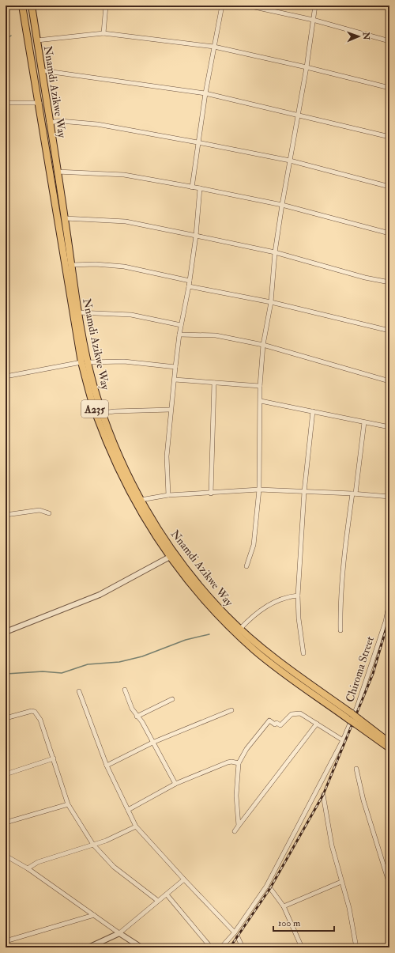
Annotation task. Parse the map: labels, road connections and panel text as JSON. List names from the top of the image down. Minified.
{"streets":{"highway":["Nnamdi Azikwe Way","A235"],"street":["Chiroma Street"]},"crossings":[["Nnamdi Azikwe Way","A235"]],"scale_bar":"100 m","north":"right"}
